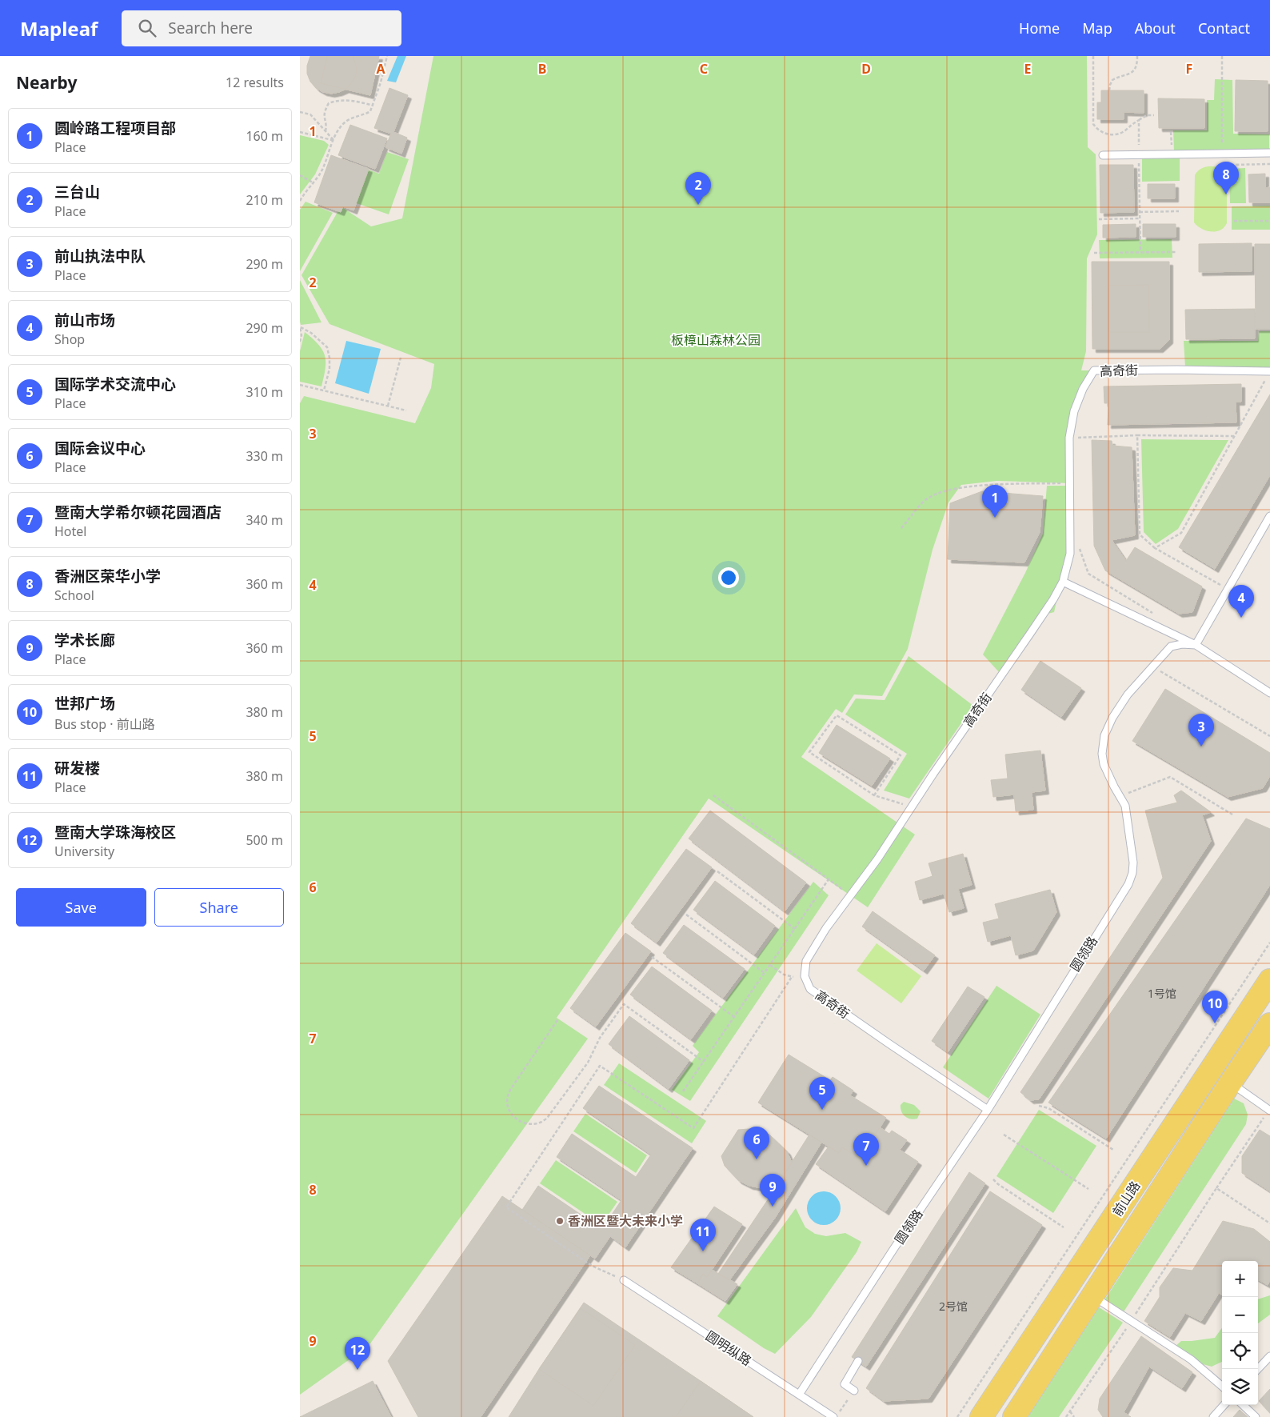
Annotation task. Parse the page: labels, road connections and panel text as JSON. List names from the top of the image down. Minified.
{"streets":{"main road":["前山路"],"lane":["高奇街","圆领路","圆明纵路"]},"crossings":[["高奇街","圆领路"],["圆领路","圆明纵路"]],"parks":["板樟山森林公园"],"places":["香洲区暨大未来小学"],"house_numbers":["1号馆","2号馆"],"page":{"header":"Mapleaf","search":"Search here","nav":["Home","Map","About","Contact"],"heading":["Nearby","12 results"],"list":[{"mark":"1","name":"圆岭路工程项目部","note":"Place","value":"160 m"},{"mark":"2","name":"三台山","note":"Place","value":"210 m"},{"mark":"3","name":"前山执法中队","note":"Place","value":"290 m"},{"mark":"4","name":"前山市场","note":"Shop","value":"290 m"},{"mark":"5","name":"国际学术交流中心","note":"Place","value":"310 m"},{"mark":"6","name":"国际会议中心","note":"Place","value":"330 m"},{"mark":"7","name":"暨南大学希尔顿花园酒店","note":"Hotel","value":"340 m"},{"mark":"8","name":"香洲区荣华小学","note":"School","value":"360 m"},{"mark":"9","name":"学术长廊","note":"Place","value":"360 m"},{"mark":"10","name":"世邦广场","note":"Bus stop · 前山路","value":"380 m"},{"mark":"11","name":"研发楼","note":"Place","value":"380 m"},{"mark":"12","name":"暨南大学珠海校区","note":"University","value":"500 m"}],"pins":["8","2","1","4","3","10","5","6","7","9","11","12"],"buttons":["Save","Share"],"map_buttons":["+","−"]},"grid":{"columns":["A","B","C","D","E","F"],"rows":["1","2","3","4","5","6","7","8","9"]}}
